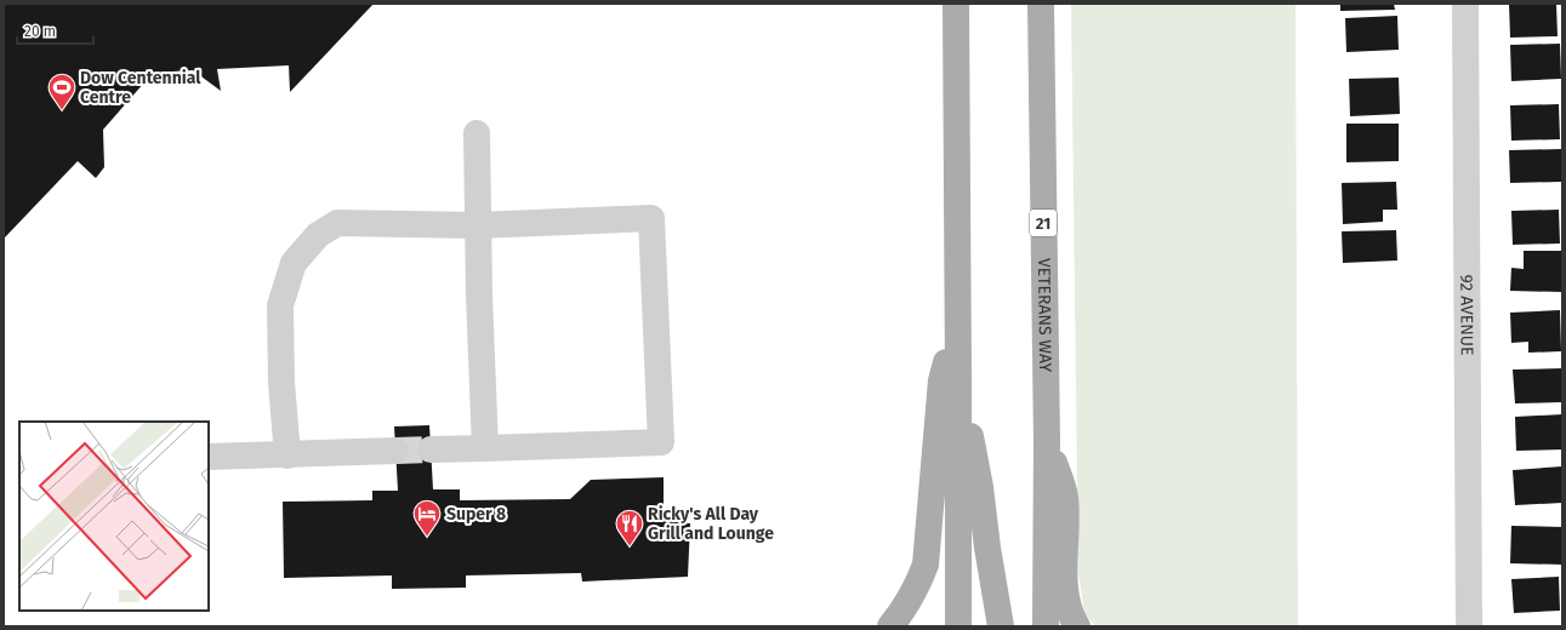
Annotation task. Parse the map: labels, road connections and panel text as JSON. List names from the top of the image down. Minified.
{"streets":{"main road":["21","VETERANS WAY"],"street":["92 AVENUE"]},"places":{"sports":["Dow Centennial Centre"],"hotel":["Super 8"],"restaurant":["Ricky's All Day Grill and Lounge"]},"scale_bar":"20 m"}
